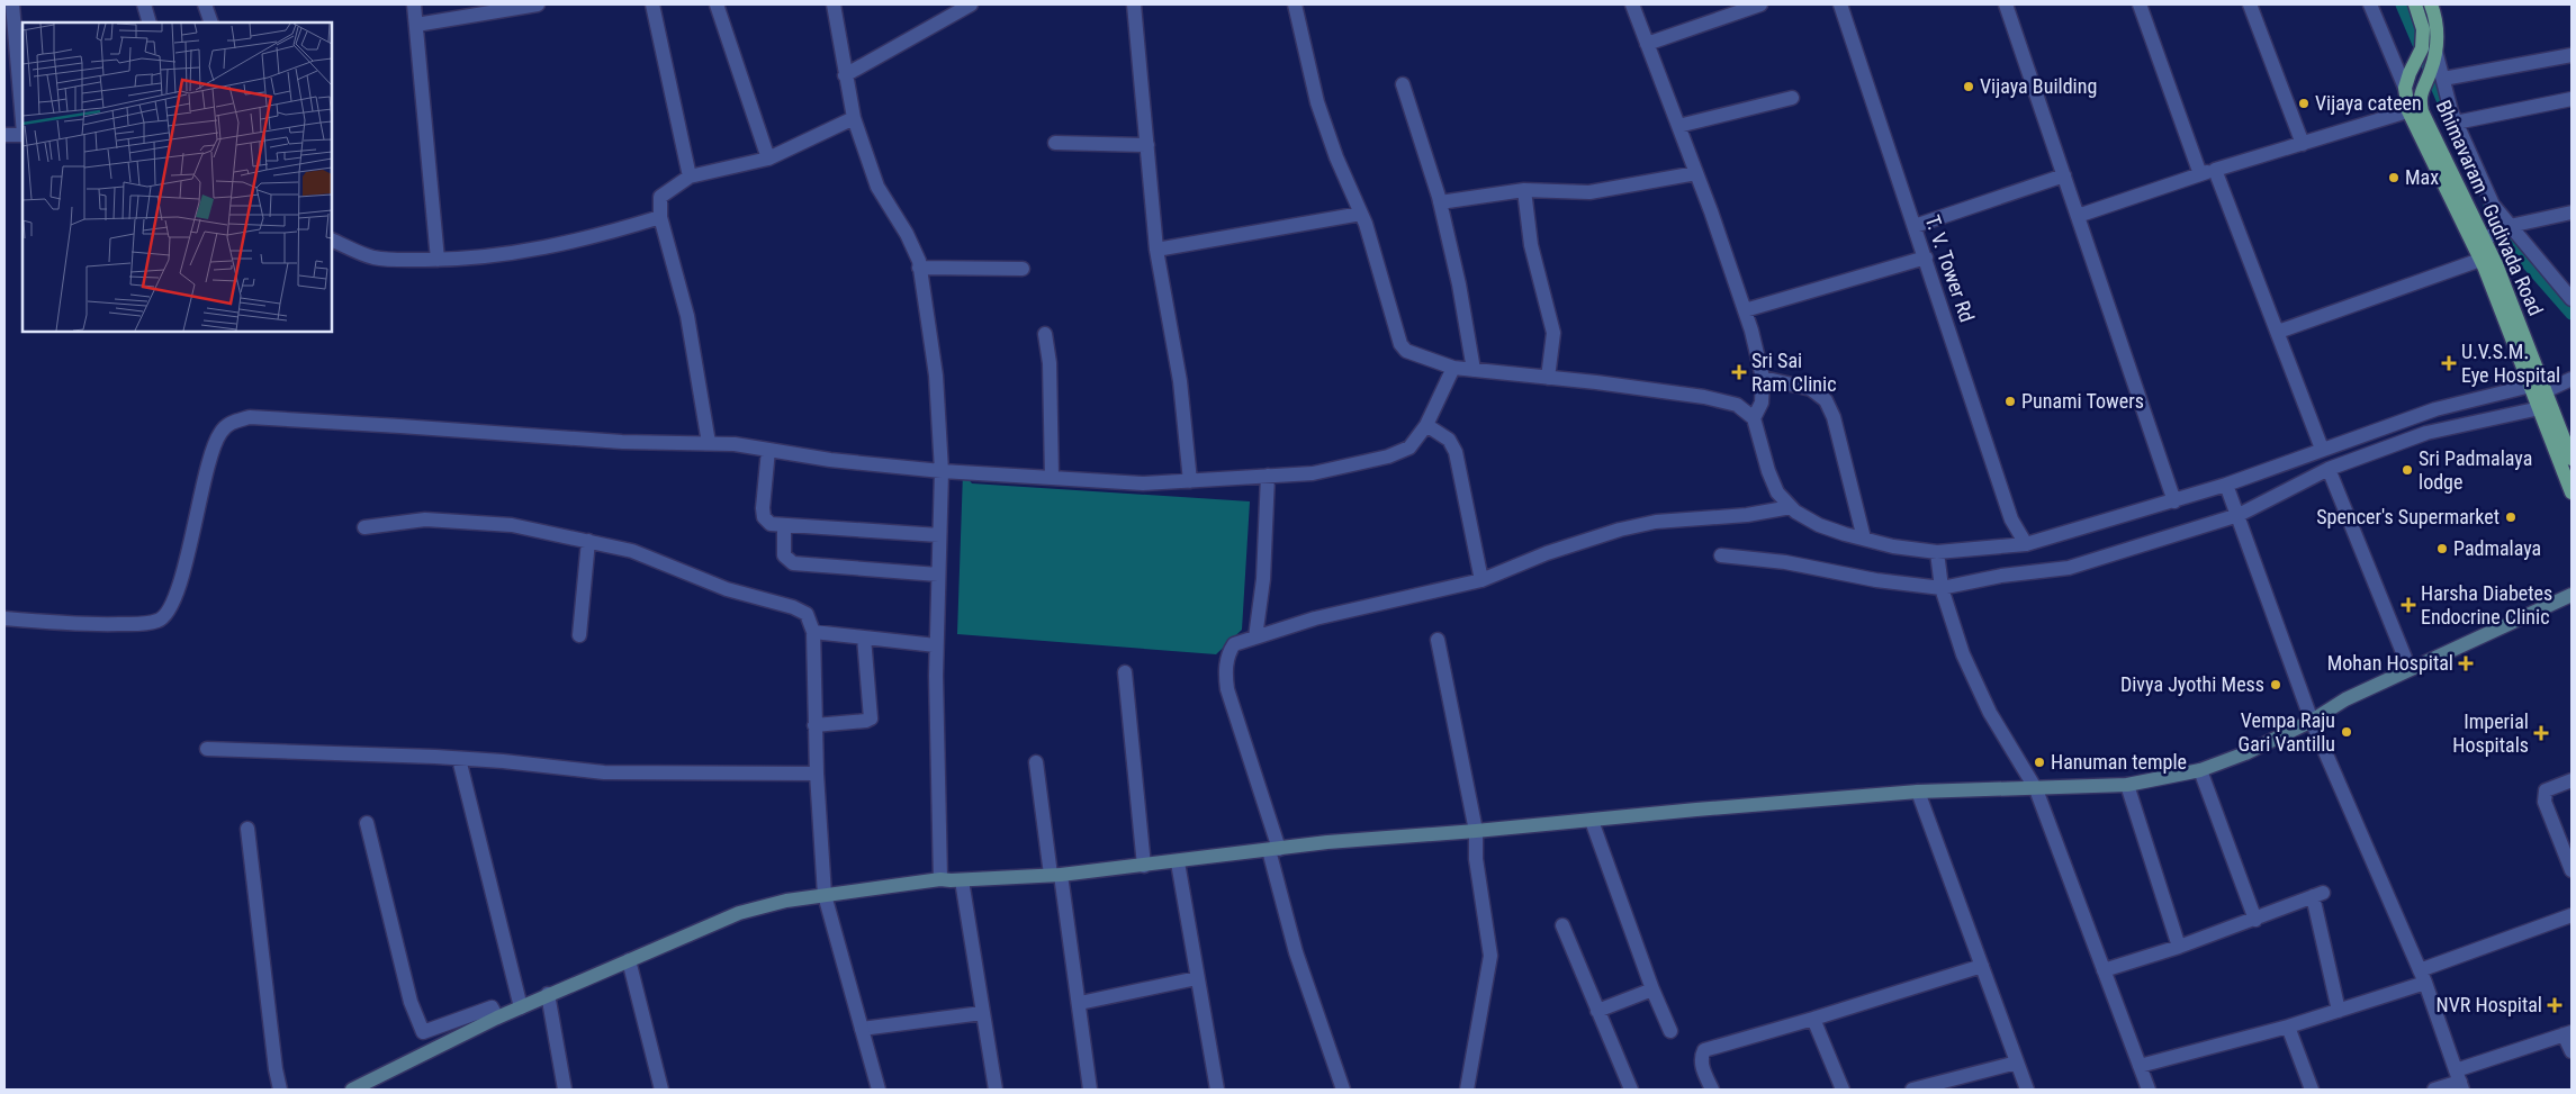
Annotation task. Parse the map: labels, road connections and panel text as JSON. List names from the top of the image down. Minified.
{"streets":{"main road":["Bhimavaram - Gudivada Road"],"street":["T. V. Tower Rd"]},"places":{"other":["Vijaya Building","Vijaya cateen","Max","Punami Towers","Sri Padmalaya lodge","Spencer's Supermarket","Padmalaya","Divya Jyothi Mess","Vempa Raju Gari Vantillu","Hanuman temple"],"health":["U.V.S.M. Eye Hospital","Sri Sai Ram Clinic","Harsha Diabetes Endocrine Clinic","Mohan Hospital","Imperial Hospitals","NVR Hospital"]}}
